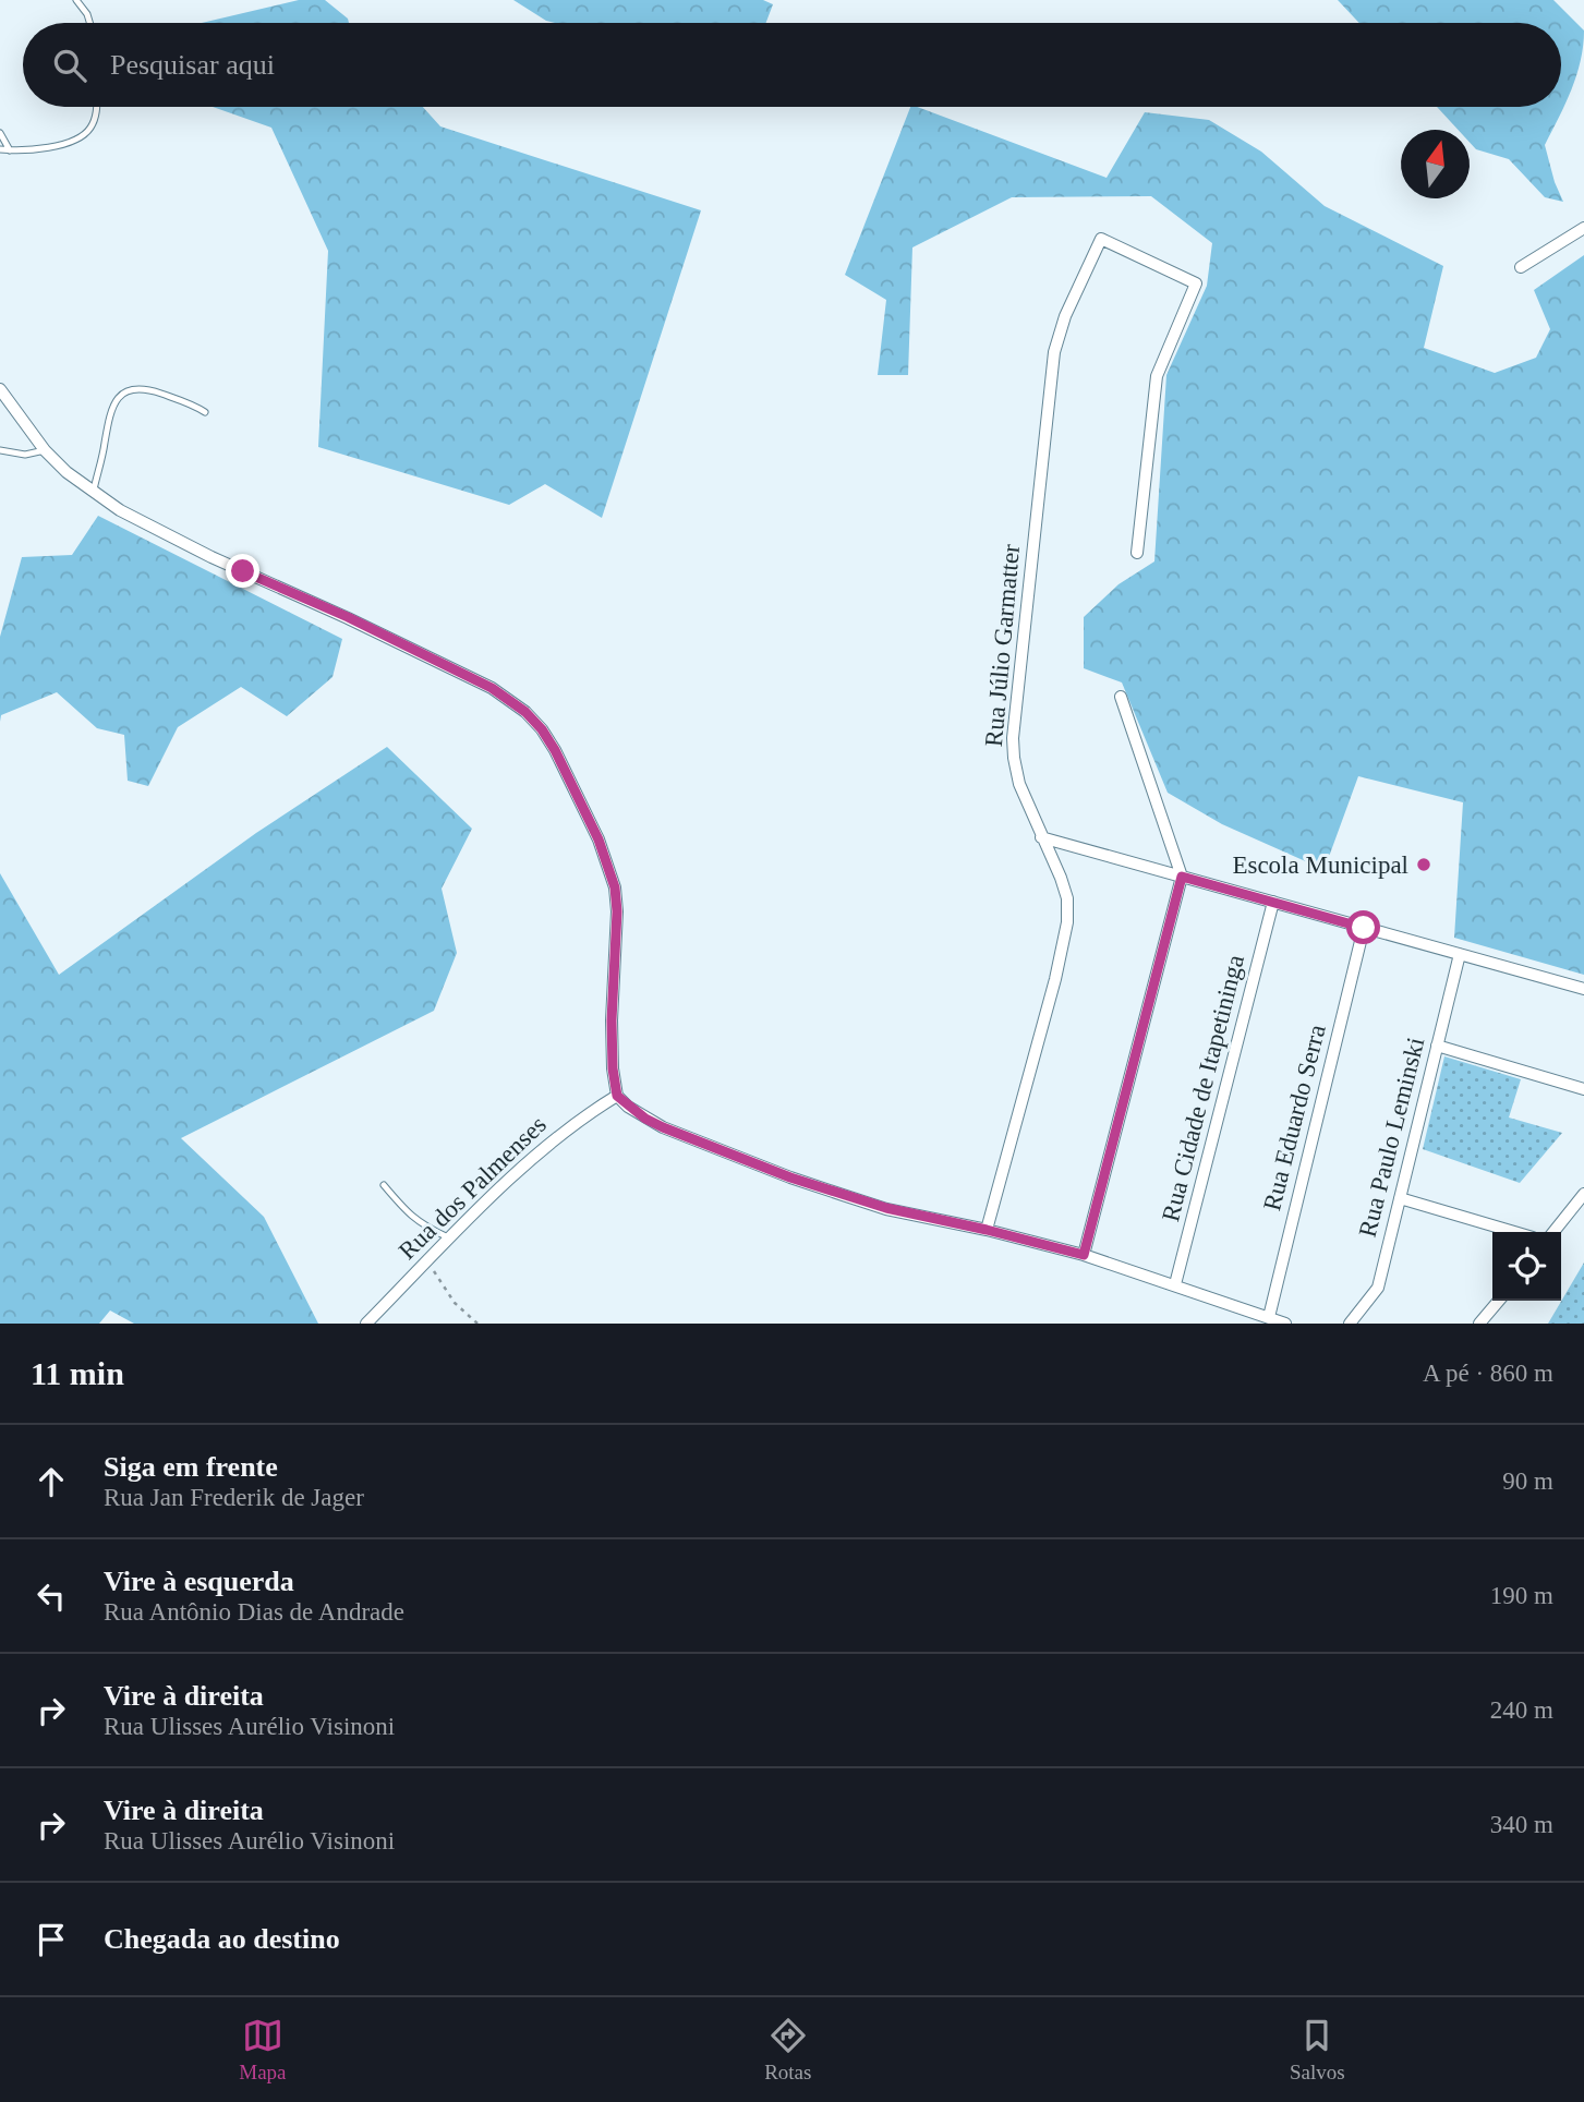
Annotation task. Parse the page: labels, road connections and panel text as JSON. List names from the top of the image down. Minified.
{"streets":{"street":["Rua Júlio Garmatter","Rua Cidade de Itapetininga","Rua Eduardo Serra","Rua Paulo Leminski","Rua dos Palmenses"]},"places":["Escola Municipal"],"north":"top","page":{"search":"Pesquisar aqui","heading":["11 min","A pé · 860 m"],"list":[["Siga em frente","Rua Jan Frederik de Jager","90 m"],["Vire à esquerda","Rua Antônio Dias de Andrade","190 m"],["Vire à direita","Rua Ulisses Aurélio Visinoni","240 m"],["Vire à direita","Rua Ulisses Aurélio Visinoni","340 m"],"Chegada ao destino"],"nav":["Mapa","Rotas","Salvos"]}}
